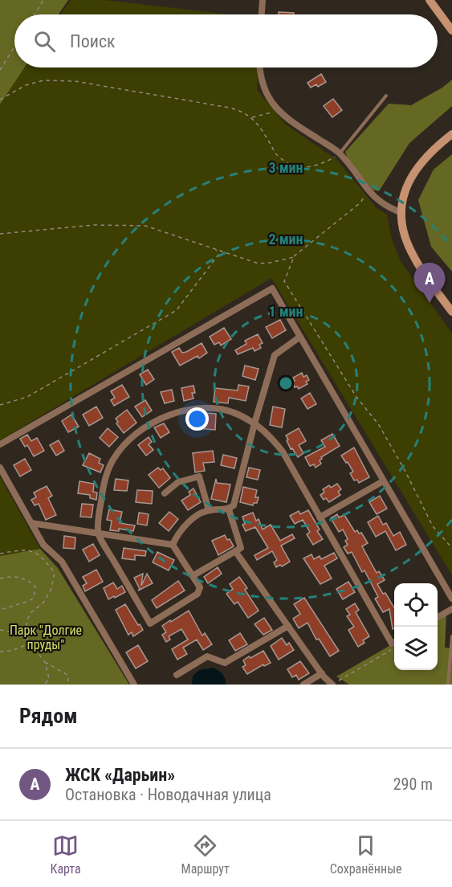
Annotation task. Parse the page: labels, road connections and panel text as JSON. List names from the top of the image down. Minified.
{"parks":["Парк \"Долгие пруды\""],"page":{"search":"Поиск","pins":"A","heading":"Рядом","list":[{"mark":"A","name":"ЖСК «Дарьин»","note":"Остановка · Новодачная улица","value":"290 m"}],"nav":["Карта","Маршрут","Сохранённые"]},"rings":["3 мин","2 мин","1 мин"]}
